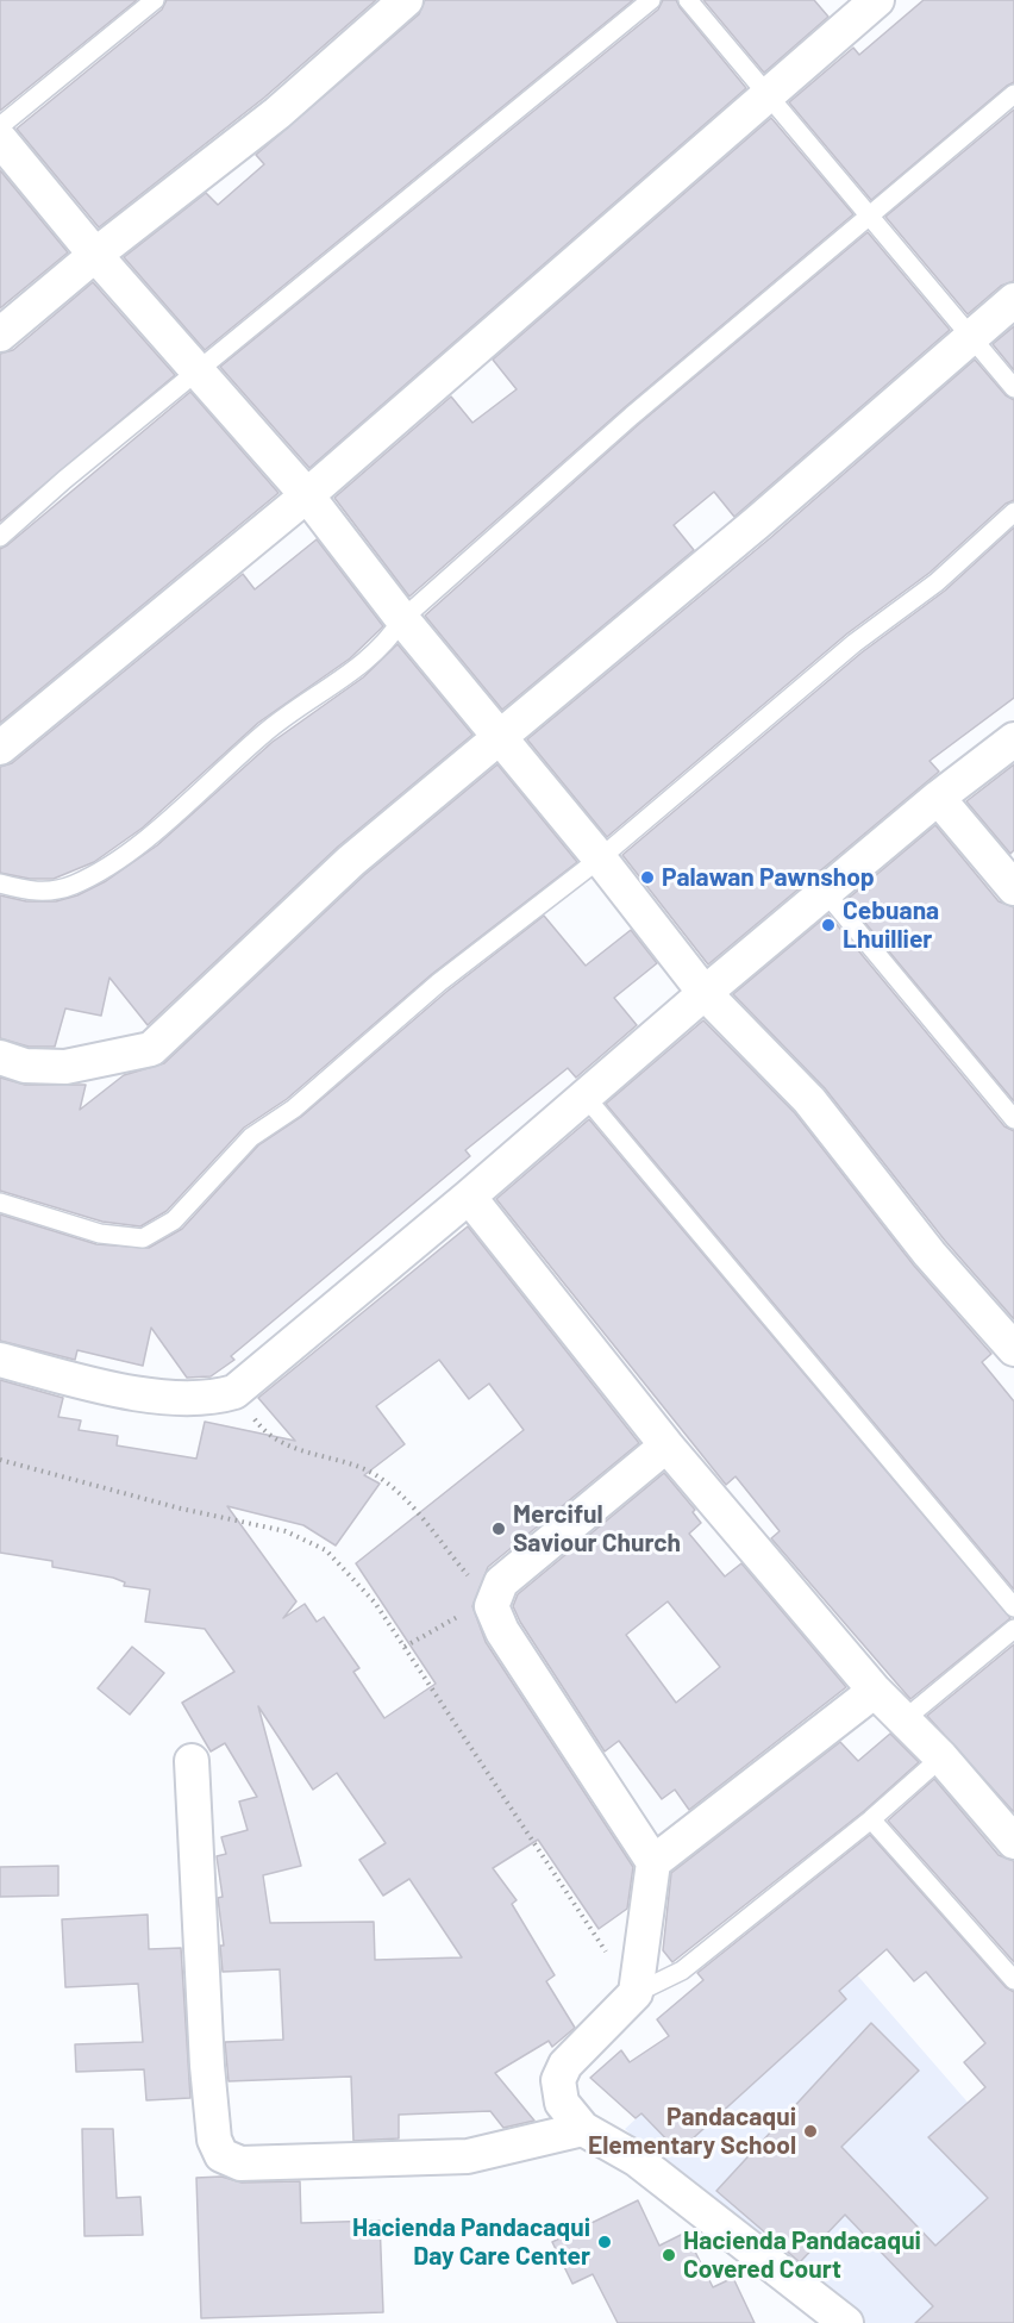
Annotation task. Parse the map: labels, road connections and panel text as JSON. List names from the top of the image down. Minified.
{"places":["Palawan Pawnshop","Cebuana Lhuillier","Merciful Saviour Church","Pandacaqui Elementary School","Hacienda Pandacaqui Day Care Center","Hacienda Pandacaqui Covered Court"]}
